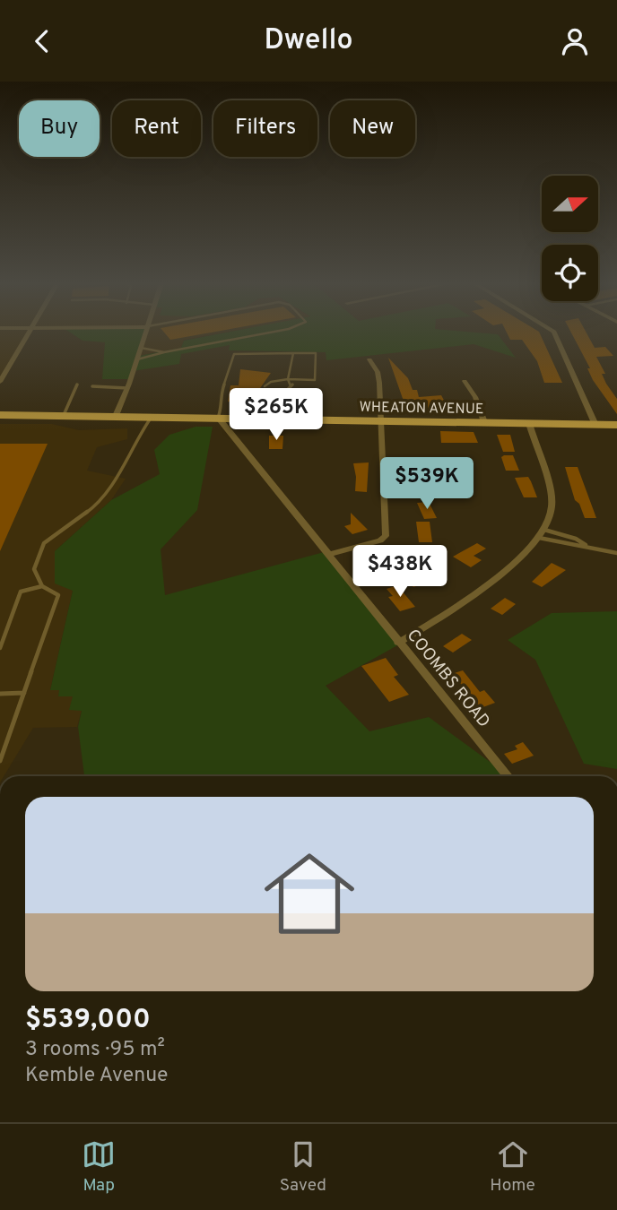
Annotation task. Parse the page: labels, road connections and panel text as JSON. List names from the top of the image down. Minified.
{"streets":{"main road":["WHEATON AVENUE"],"street":["COOMBS ROAD"]},"crossings":[["WHEATON AVENUE","COOMBS ROAD"]],"north":"right","page":{"header":"Dwello","chip":["Buy","Rent","Filters","New"],"price":["$265K","$539K","$438K"],"list":[{"name":"$539,000","note":"3 rooms · 95 m² · Kemble Avenue"}],"tabs":["Map","Saved","Home"]}}
